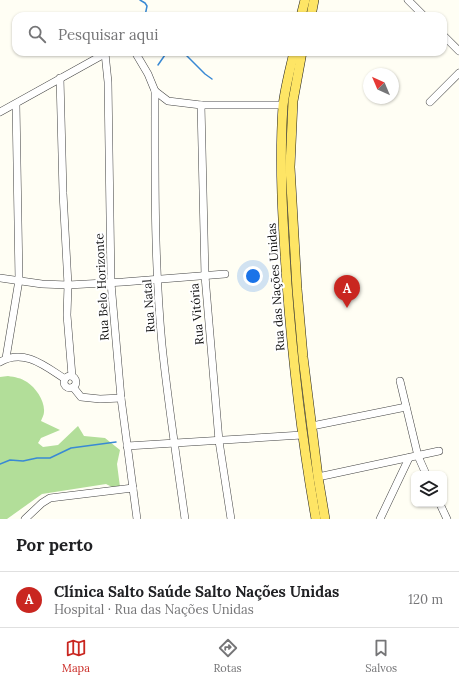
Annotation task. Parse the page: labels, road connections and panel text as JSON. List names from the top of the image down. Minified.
{"streets":{"main road":["Rua das Nações Unidas"],"street":["Rua Belo Horizonte","Rua Natal","Rua Vitória"]},"north":"top left","page":{"search":"Pesquisar aqui","pins":"A","heading":"Por perto","list":[{"mark":"A","name":"Clínica Salto Saúde Salto Nações Unidas","note":"Hospital · Rua das Nações Unidas","value":"120 m"}],"nav":["Mapa","Rotas","Salvos"]}}
